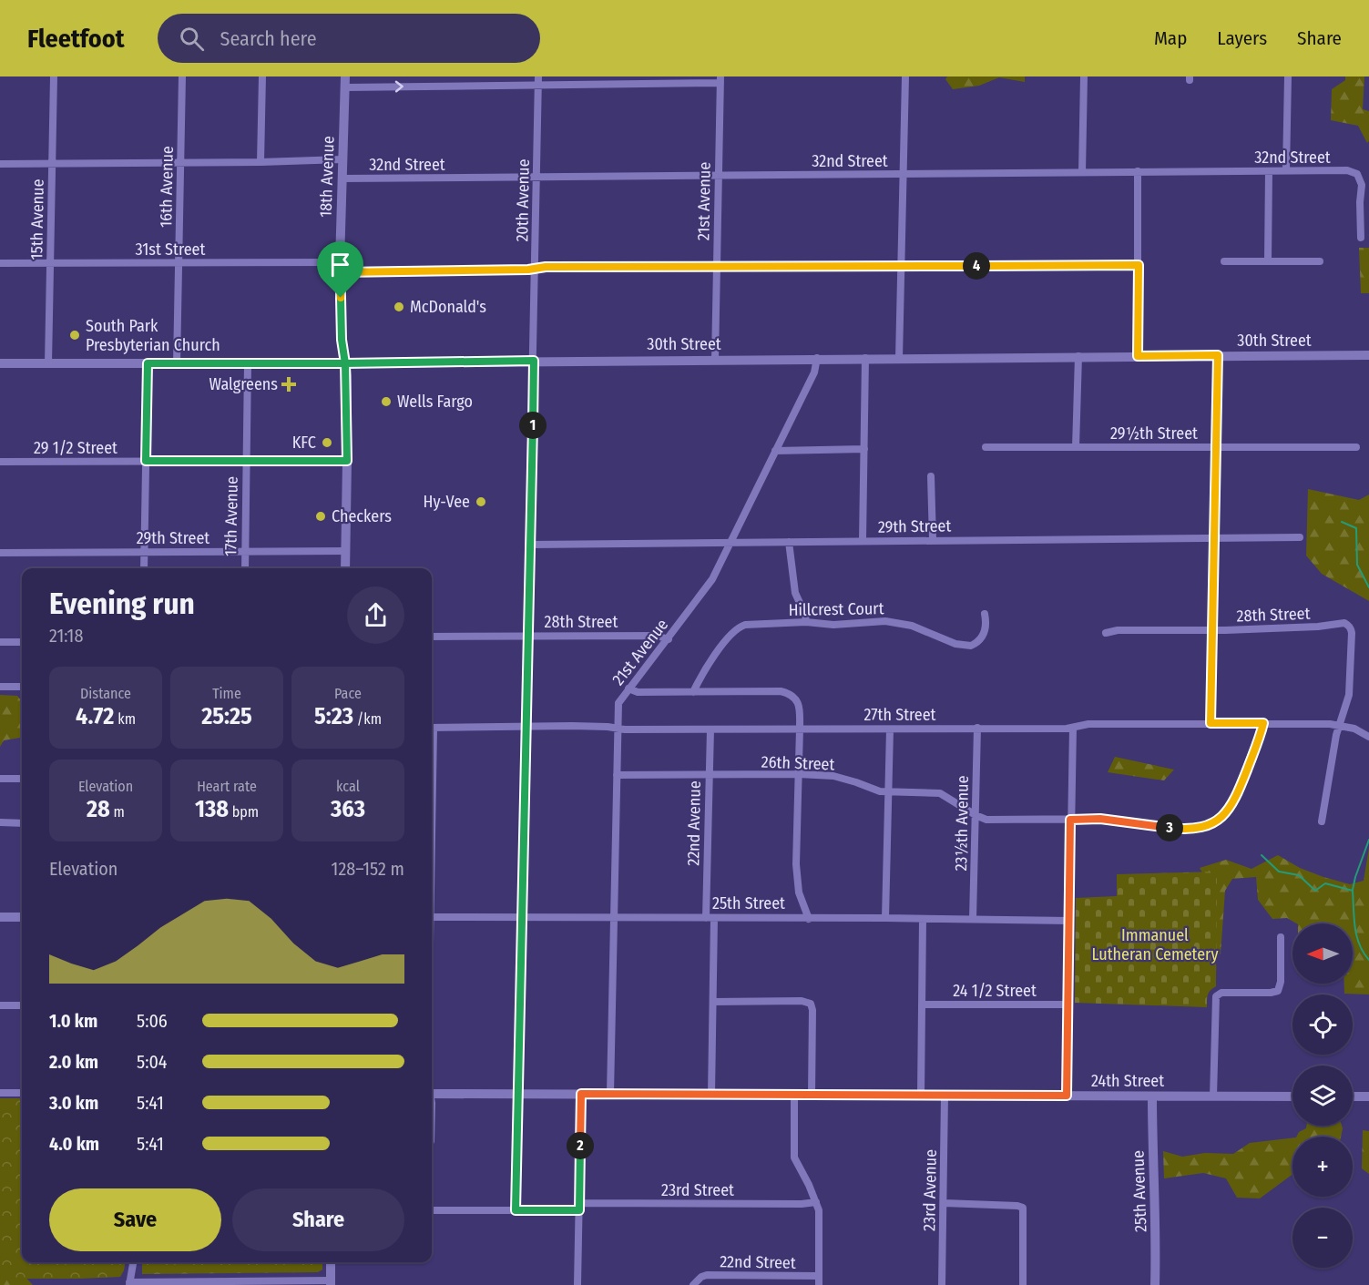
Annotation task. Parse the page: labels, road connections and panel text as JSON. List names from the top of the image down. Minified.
{"streets":{"street":["32nd Street","18th Avenue","16th Avenue","20th Avenue","21st Avenue","15th Avenue","31st Street","30th Street","29½th Street","29 1/2 Street","17th Avenue","29th Street","Hillcrest Court","28th Street","27th Street","26th Street","22nd Avenue","23½th Avenue","25th Street","24 1/2 Street","24th Street","23rd Street","23rd Avenue","25th Avenue","22nd Street"]},"crossings":[["32nd Street","18th Avenue"],["32nd Street","20th Avenue"],["32nd Street","21st Avenue"],["18th Avenue","31st Street"],["18th Avenue","30th Street"],["18th Avenue","29 1/2 Street"],["18th Avenue","29th Street"],["16th Avenue","31st Street"],["16th Avenue","30th Street"],["20th Avenue","31st Street"],["20th Avenue","30th Street"],["20th Avenue","29th Street"],["20th Avenue","28th Street"],["20th Avenue","27th Street"],["20th Avenue","25th Street"],["20th Avenue","24th Street"],["20th Avenue","23rd Street"],["21st Avenue","31st Street"],["21st Avenue","30th Street"],["21st Avenue","29th Street"],["21st Avenue","28th Street"],["21st Avenue","27th Street"],["21st Avenue","26th Street"],["21st Avenue","25th Street"],["21st Avenue","24th Street"],["15th Avenue","31st Street"],["15th Avenue","30th Street"],["30th Street","17th Avenue"],["29 1/2 Street","17th Avenue"],["17th Avenue","29th Street"],["28th Street","27th Street"],["27th Street","26th Street"],["27th Street","22nd Avenue"],["27th Street","23½th Avenue"],["26th Street","22nd Avenue"],["26th Street","23½th Avenue"],["22nd Avenue","25th Street"],["22nd Avenue","24th Street"],["23½th Avenue","25th Street"],["24th Street","23rd Avenue"],["24th Street","25th Avenue"]],"parks":["Immanuel Lutheran Cemetery"],"places":{"other":["McDonald's","South Park Presbyterian Church","Wells Fargo","KFC","Hy-Vee","Checkers"],"health":["Walgreens"]},"north":"left","page":{"header":"Fleetfoot","search":"Search here","nav":["Map","Layers","Share"],"pins":["4","1","3","2"],"heading":["Evening run","21:18"],"stats":[["Distance","4.72 km"],["Time","25:25"],["Pace","5:23 /km"],["Elevation","28 m"],["Heart rate","138 bpm"],["kcal","363"]],"chart":["Elevation","128–152 m"],"map_buttons":["+","−"],"list":[{"name":"1.0 km","note":"5:06"},{"name":"2.0 km","note":"5:04"},{"name":"3.0 km","note":"5:41"},{"name":"4.0 km","note":"5:41"}],"buttons":["Save","Share"]}}
